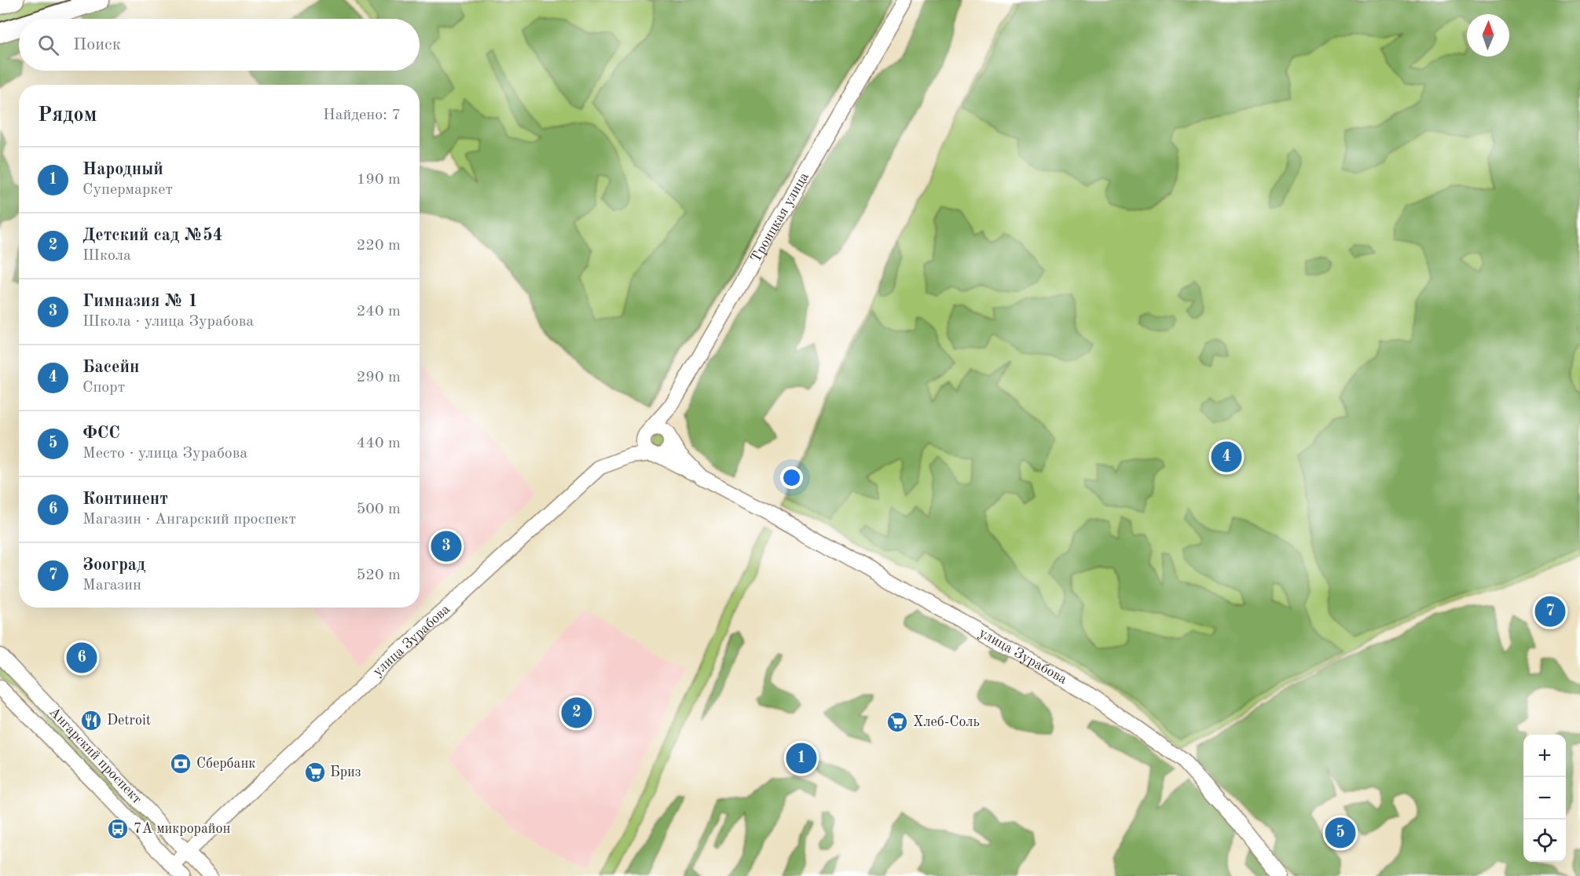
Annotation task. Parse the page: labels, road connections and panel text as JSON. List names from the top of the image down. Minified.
{"streets":{"street":["Троицкая улица","улица Зурабова","Ангарский проспект"]},"crossings":[["Троицкая улица","улица Зурабова"],["улица Зурабова","Ангарский проспект"]],"places":{"restaurant":["Detroit"],"supermarket":["Хлеб-Соль","Бриз"],"bank":["Сбербанк"],"bus stop":["7А микрорайон"]},"north":"top","page":{"search":"Поиск","heading":["Рядом","Найдено: 7"],"list":[{"mark":"1","name":"Народный","note":"Супермаркет","value":"190 m"},{"mark":"2","name":"Детский сад №54","note":"Школа","value":"220 m"},{"mark":"3","name":"Гимназия № 1","note":"Школа · улица Зурабова","value":"240 m"},{"mark":"4","name":"Басейн","note":"Спорт","value":"290 m"},{"mark":"5","name":"ФСС","note":"Место · улица Зурабова","value":"440 m"},{"mark":"6","name":"Континент","note":"Магазин · Ангарский проспект","value":"500 m"},{"mark":"7","name":"Зооград","note":"Магазин","value":"520 m"}],"pins":["4","3","7","6","2","1","5"],"map_buttons":["+","−"]}}
